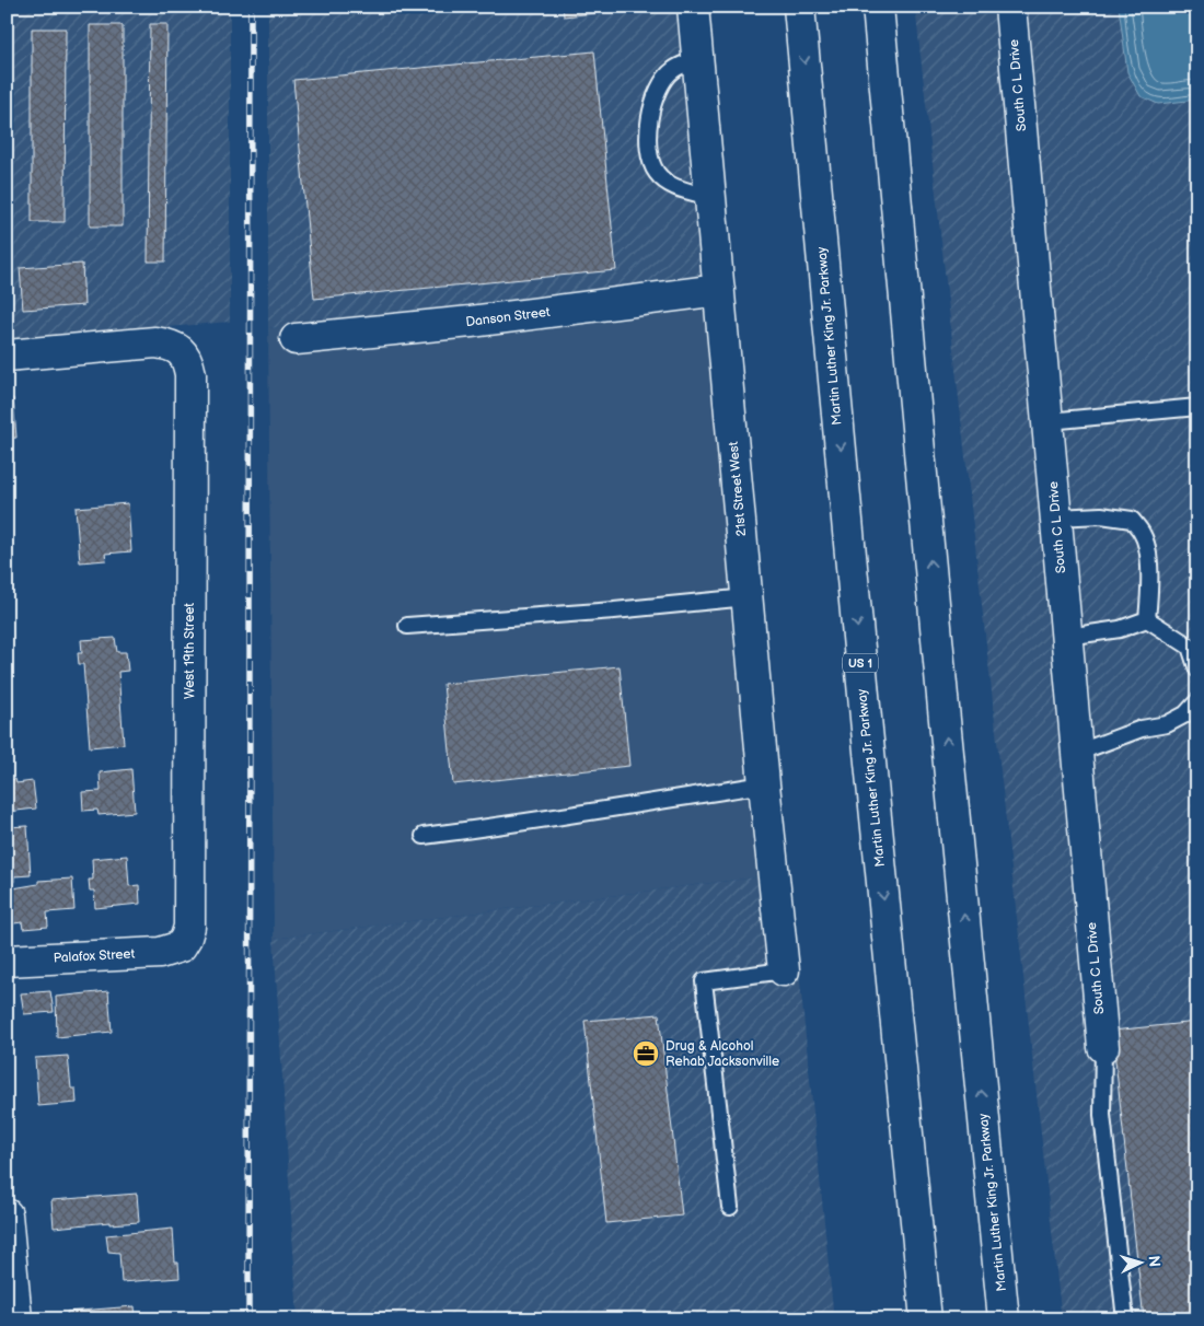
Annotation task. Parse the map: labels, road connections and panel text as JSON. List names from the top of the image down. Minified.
{"streets":{"main road":["South C L Drive","Danson Street","Martin Luther King Jr. Parkway","21st Street West","West 19th Street","US 1","Palafox Street"]},"crossings":[["Danson Street","21st Street West"],["West 19th Street","Palafox Street"]],"places":{"office":["Drug & Alcohol Rehab Jacksonville"]},"north":"right"}
